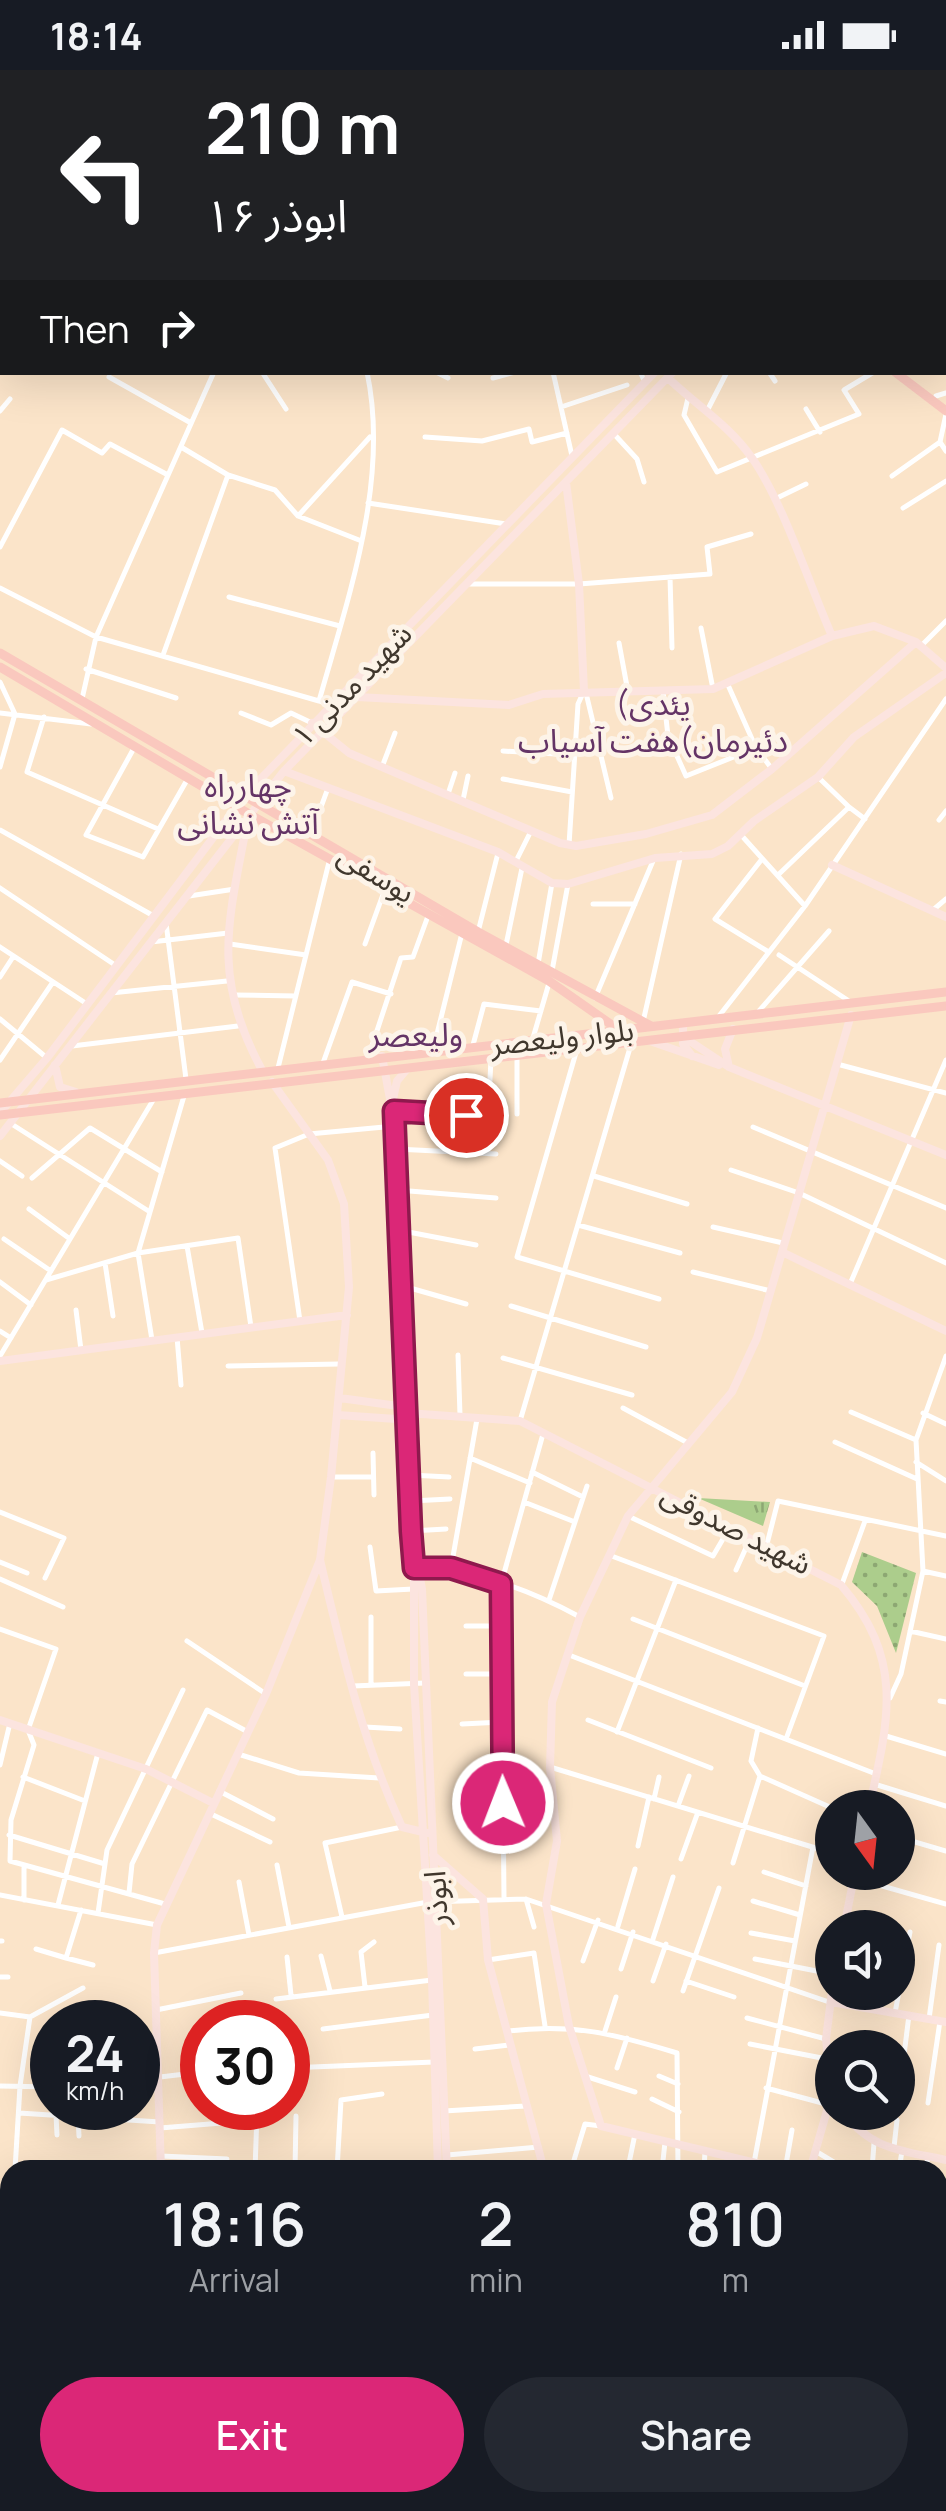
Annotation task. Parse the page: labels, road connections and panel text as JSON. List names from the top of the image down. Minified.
{"streets":{"main road":["یوسفی","بلوار ولیعصر"],"street":["شهید مدنی ۱","شهید صدوقی","ابوذر"]},"crossings":[["شهید مدنی ۱","یوسفی"],["شهید مدنی ۱","بلوار ولیعصر"],["یوسفی","بلوار ولیعصر"],["بلوار ولیعصر","ابوذر"],["شهید صدوقی","ابوذر"]],"districts":["(یئدی دئیرمان)هفت آسیاب","چهارراه آتش نشانی","ولیعصر"],"north":"bottom","page":{"status":"18:14","turn":["210 m","۱۶ ابوذر"],"then":"Then","speed":"24 km/h","limit":"30","eta":["18:16","Arrival","2","min","810","m"],"buttons":["Exit","Share"]}}
